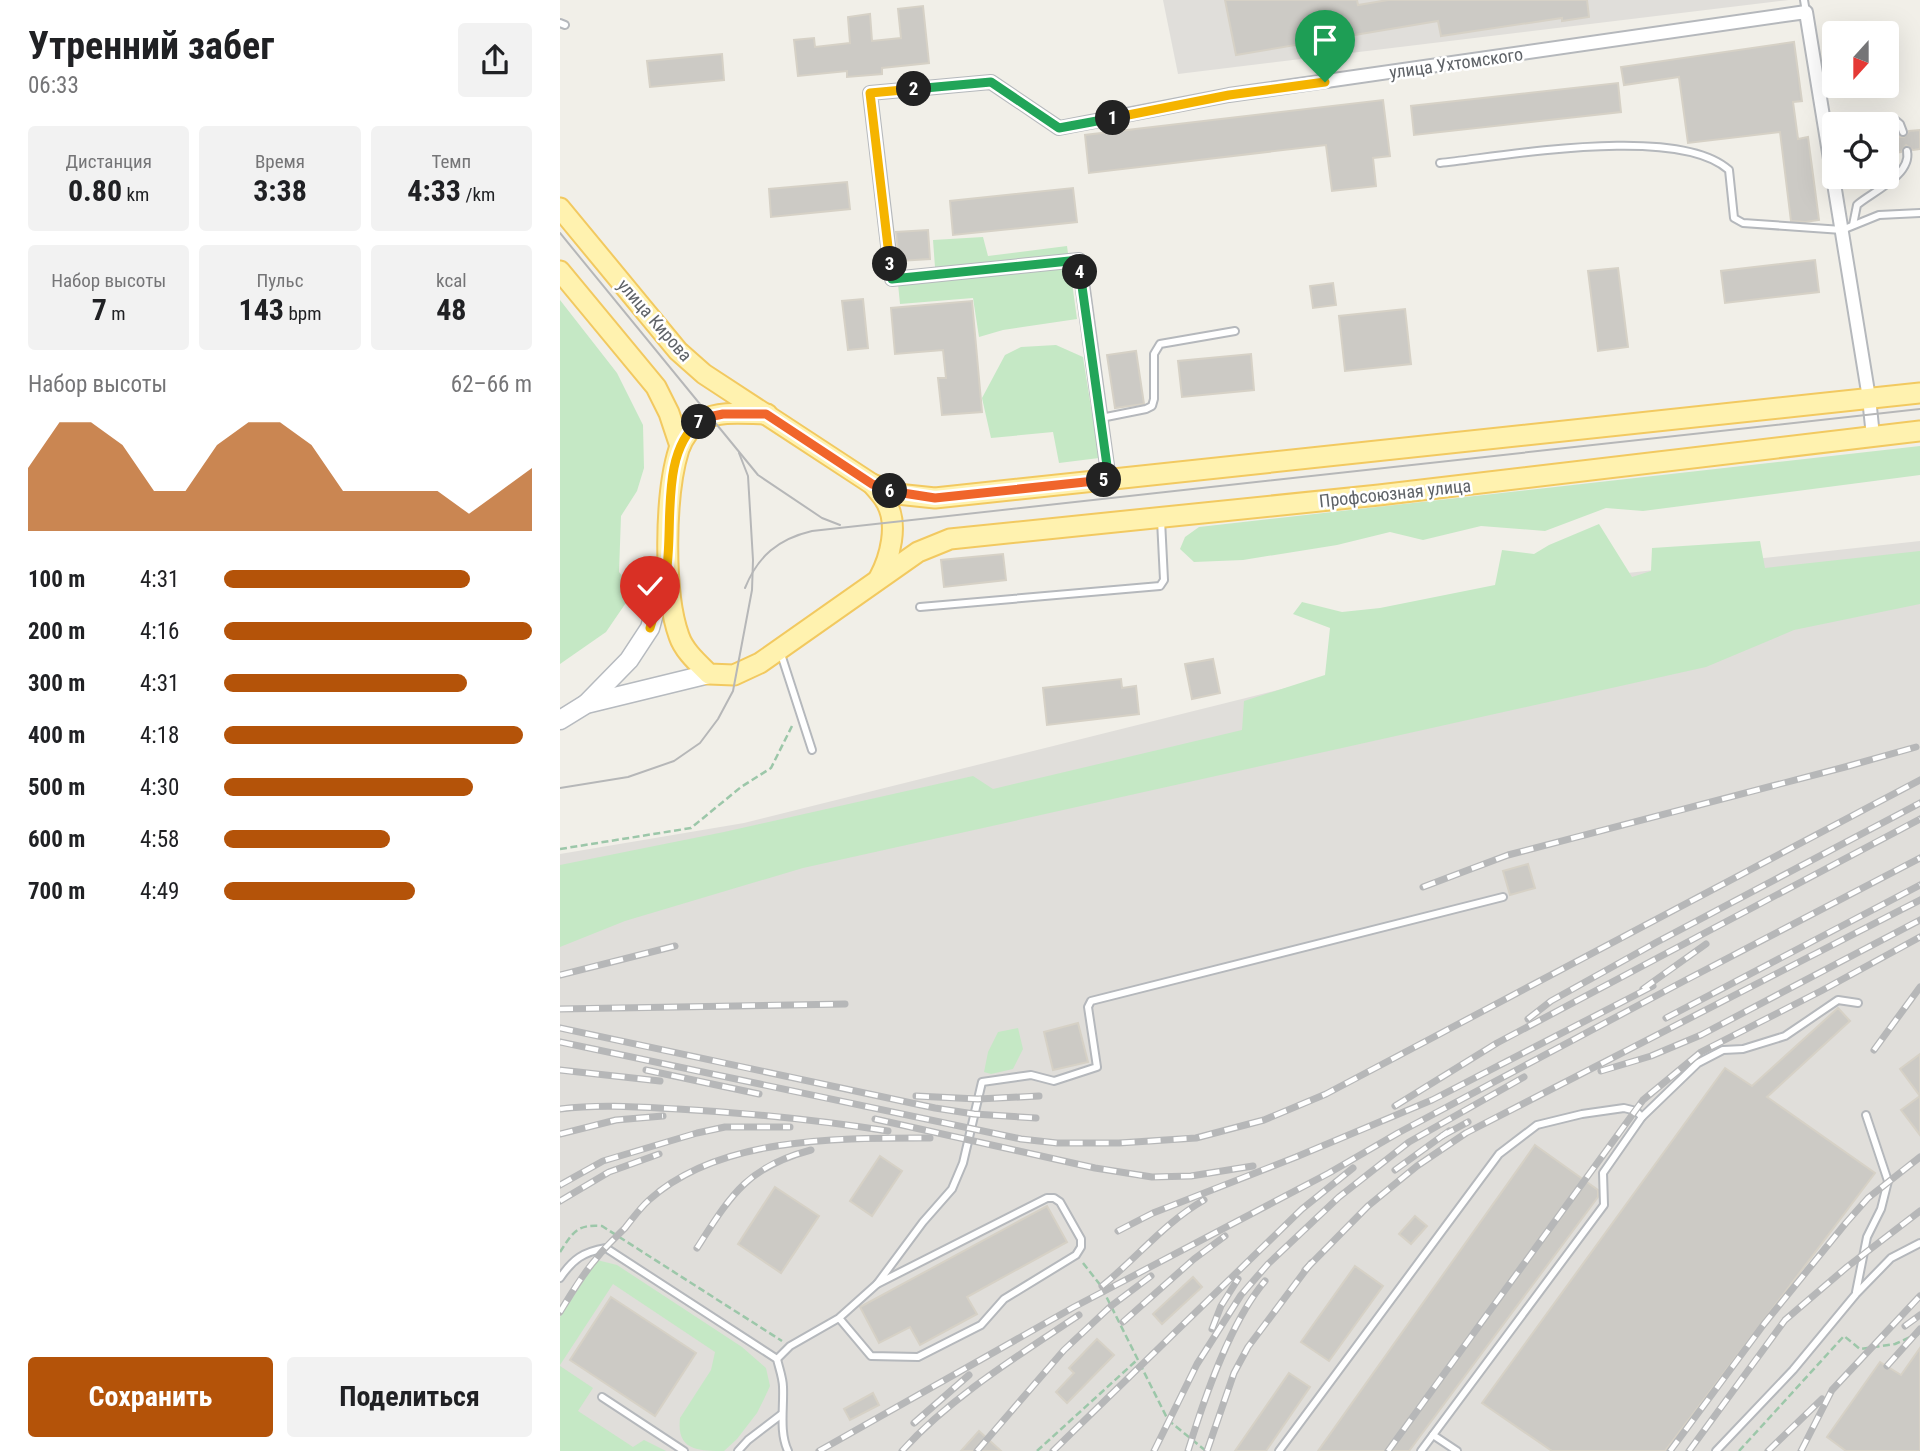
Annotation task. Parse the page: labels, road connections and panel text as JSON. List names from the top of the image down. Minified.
{"streets":{"main road":["улица Кирова","Профсоюзная улица"],"street":["улица Ухтомского"]},"crossings":[["улица Кирова","Профсоюзная улица"]],"north":"bottom","page":{"heading":["Утренний забег","06:33"],"pins":["2","1","3","4","7","5","6"],"stats":[["Дистанция","0.80 km"],["Время","3:38"],["Темп","4:33 /km"],["Набор высоты","7 m"],["Пульс","143 bpm"],["kcal","48"]],"chart":["Набор высоты","62–66 m"],"list":[{"name":"100 m","note":"4:31"},{"name":"200 m","note":"4:16"},{"name":"300 m","note":"4:31"},{"name":"400 m","note":"4:18"},{"name":"500 m","note":"4:30"},{"name":"600 m","note":"4:58"},{"name":"700 m","note":"4:49"}],"buttons":["Сохранить","Поделиться"]}}
